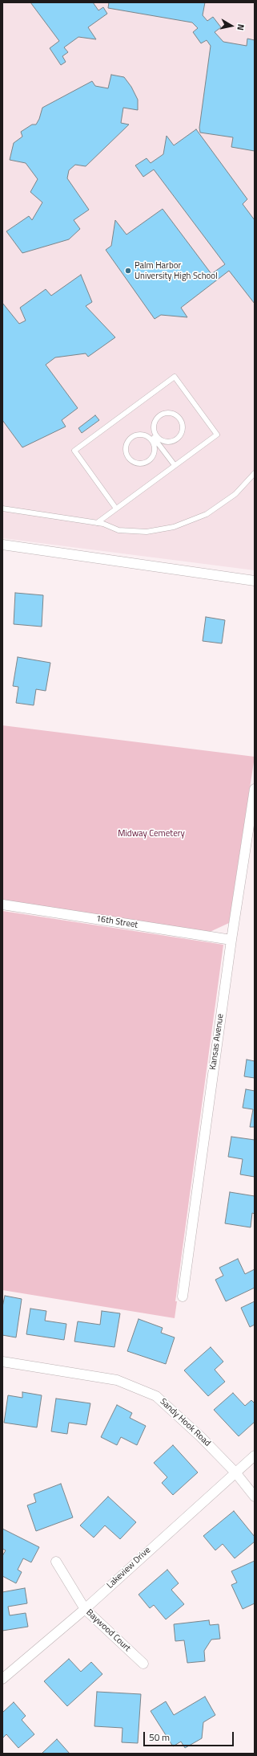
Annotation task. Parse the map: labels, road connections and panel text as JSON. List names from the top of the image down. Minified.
{"streets":{"street":["16th Street","Kansas Avenue","Sandy Hook Road","Lakeview Drive","Baywood Court"]},"crossings":[["16th Street","Kansas Avenue"],["Sandy Hook Road","Lakeview Drive"],["Lakeview Drive","Baywood Court"]],"parks":["Midway Cemetery"],"places":["Palm Harbor University High School"],"scale_bar":"50 m","north":"right"}
